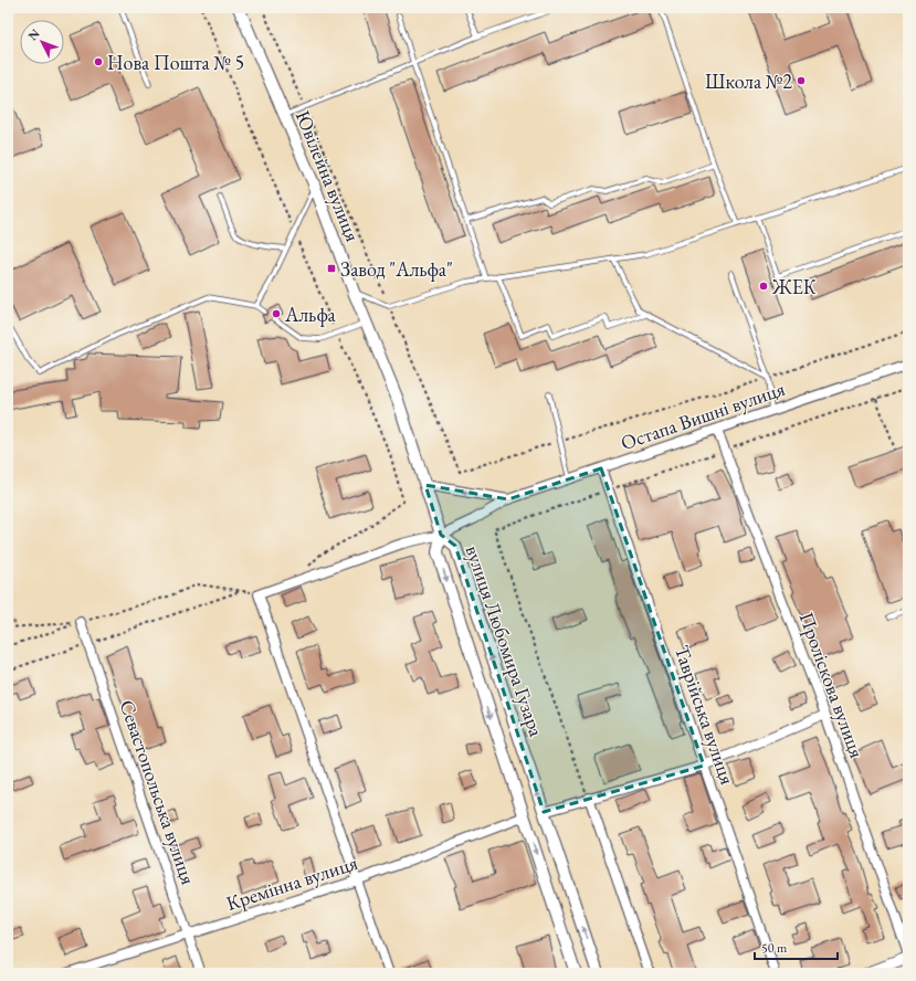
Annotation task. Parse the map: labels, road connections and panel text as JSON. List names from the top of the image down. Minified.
{"streets":{"street":["Ювілейна вулиця","Остапа Вишні вулиця","вулиця Любомира Гузара","Проліскова вулиця","Таврійська вулиця","Севастопольська вулиця","Кремінна вулиця"]},"crossings":[["Ювілейна вулиця","Остапа Вишні вулиця"],["Ювілейна вулиця","вулиця Любомира Гузара"],["Остапа Вишні вулиця","вулиця Любомира Гузара"],["Остапа Вишні вулиця","Проліскова вулиця"],["Остапа Вишні вулиця","Таврійська вулиця"],["вулиця Любомира Гузара","Кремінна вулиця"],["Севастопольська вулиця","Кремінна вулиця"]],"places":{"other":["Нова Пошта № 5","Школа №2","ЖЕК","Альфа"],"transit":["Завод \"Альфа\""]},"scale_bar":"50 m","north":"top left"}
